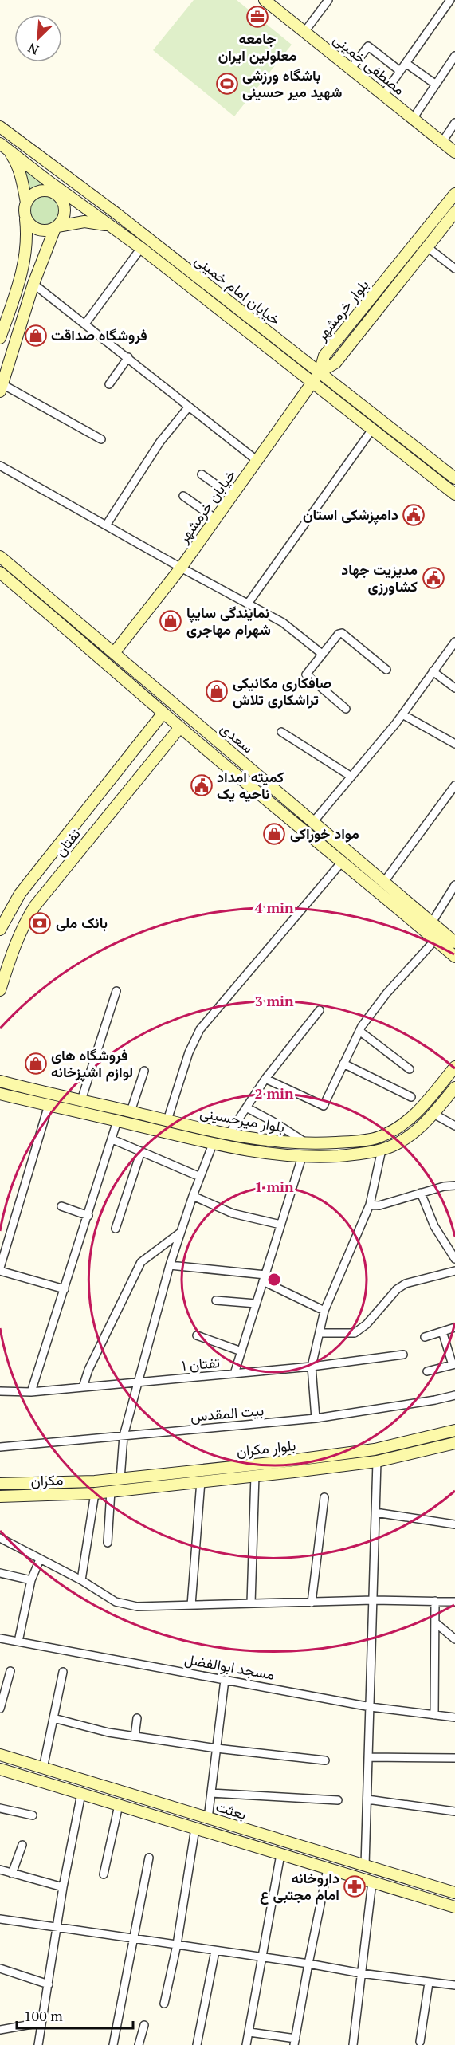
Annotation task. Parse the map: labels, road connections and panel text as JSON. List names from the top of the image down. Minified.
{"streets":{"main road":["مصطفی خمینی","خیابان امام خمینی","بلوار خرمشهر","خیابان خرمشهر","سعدی","تفتان","بلوار میرحسینی","بلوار مکران","مکران","بعثت"],"street":["تفتان ۱","بیت المقدس","مسجد ابوالفضل"]},"crossings":[["خیابان امام خمینی","بلوار خرمشهر"],["خیابان امام خمینی","خیابان خرمشهر"],["بلوار خرمشهر","خیابان خرمشهر"],["خیابان خرمشهر","سعدی"],["سعدی","تفتان"],["بلوار مکران","مکران"]],"places":{"office":["جامعه معلولین ایران"],"sports":["باشگاه ورزشی شهید میر حسینی"],"shop":["فروشگاه صداقت","نمایندگی سایپا شهرام مهاجری","صافکاری مکانیکی تراشکاری تلاش","مواد خوراکی","فروشگاه های لوازم اشپزخانه"],"public building":["دامپزشکی استان","مدیزیت جهاد کشاورزی","کمیته امداد ناحیه یک"],"bank":["بانک ملی"],"pharmacy":["داروخانه امام مجتبی ع"]},"scale_bar":"100 m","north":"bottom left","rings":["4 min","3 min","2 min","1 min"]}
